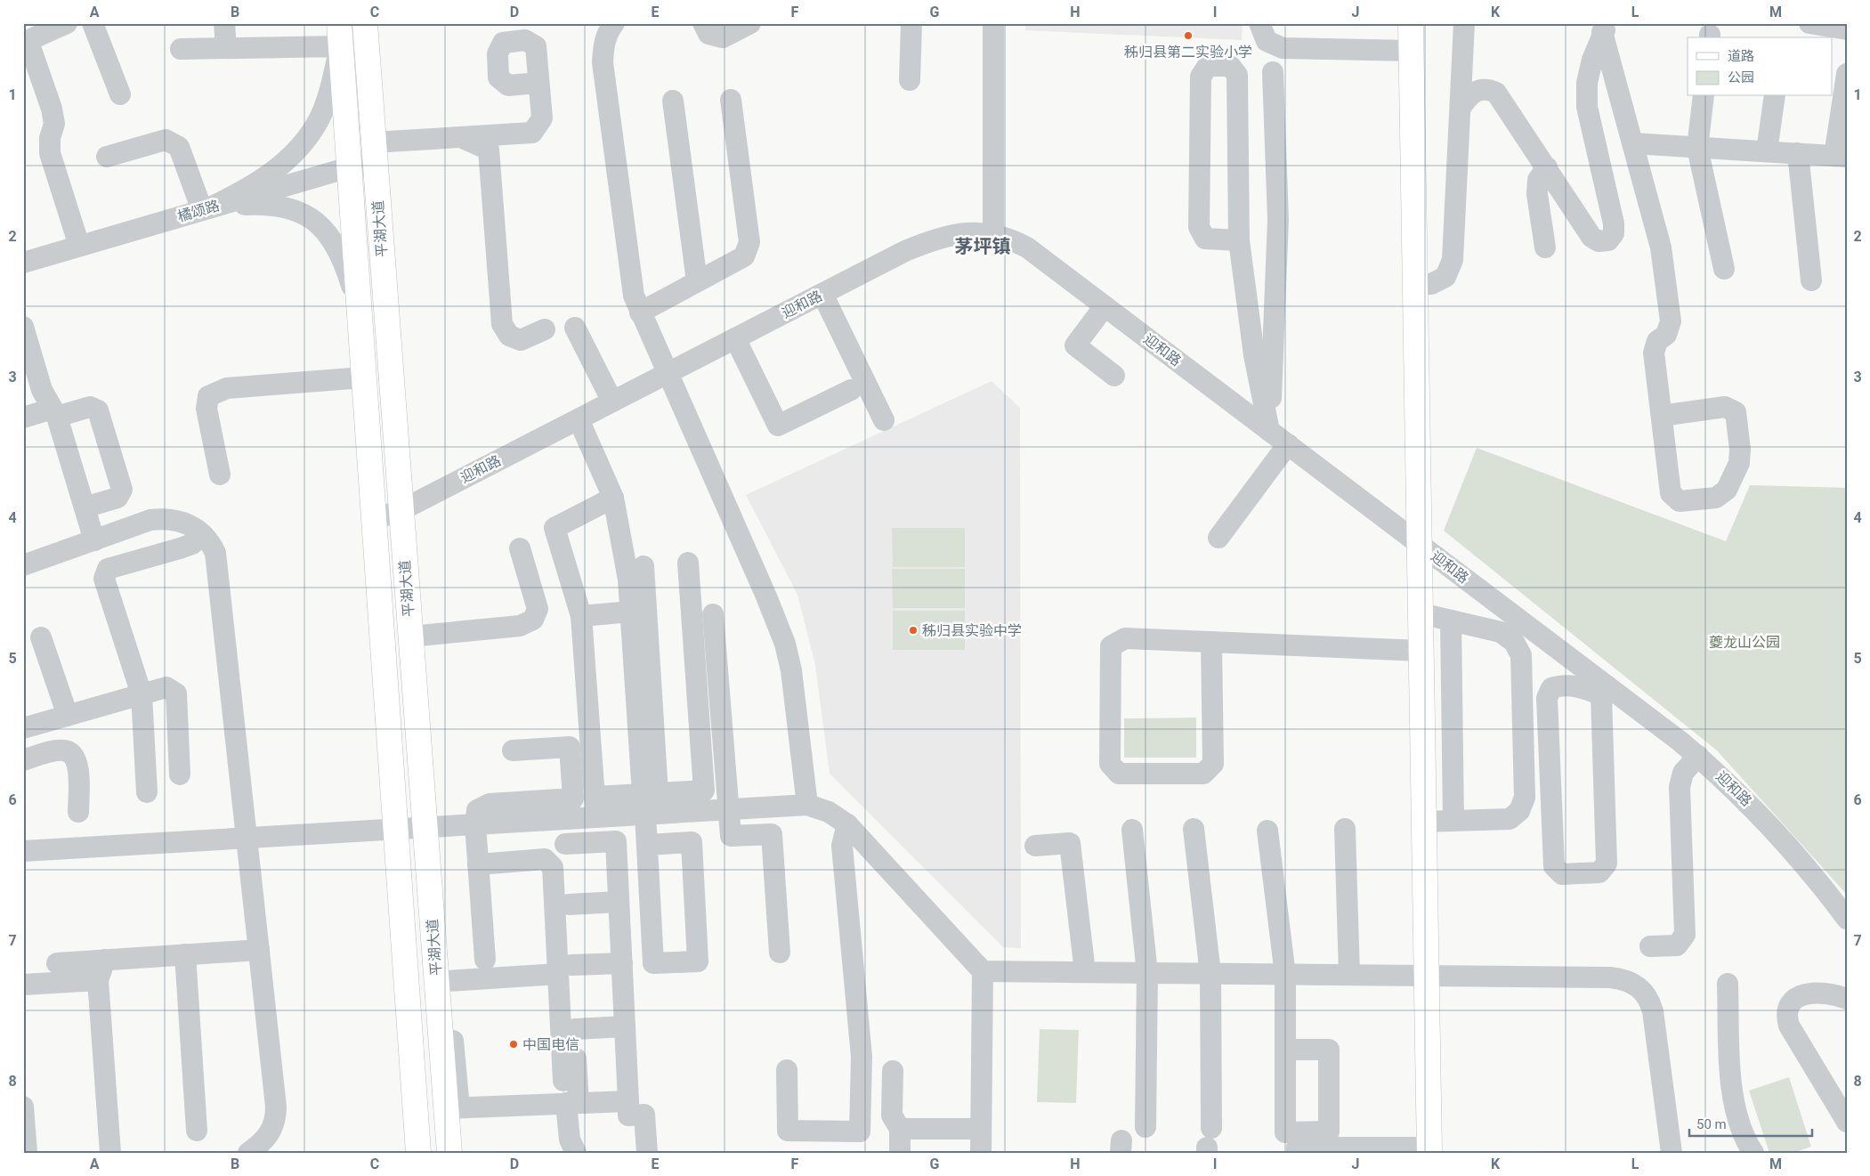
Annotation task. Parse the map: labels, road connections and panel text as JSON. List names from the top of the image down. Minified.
{"streets":{"main road":["平湖大道"],"street":["橘颂路","迎和路"]},"crossings":[["橘颂路","平湖大道"],["平湖大道","迎和路"]],"districts":["茅坪镇"],"parks":["夔龙山公园"],"places":["秭归县第二实验小学","秭归县实验中学","中国电信"],"legend":["道路","公园"],"scale_bar":"50 m","grid":{"columns":["A","B","C","D","E","F","G","H","I","J","K","L","M"],"rows":["1","2","3","4","5","6","7","8"]}}
